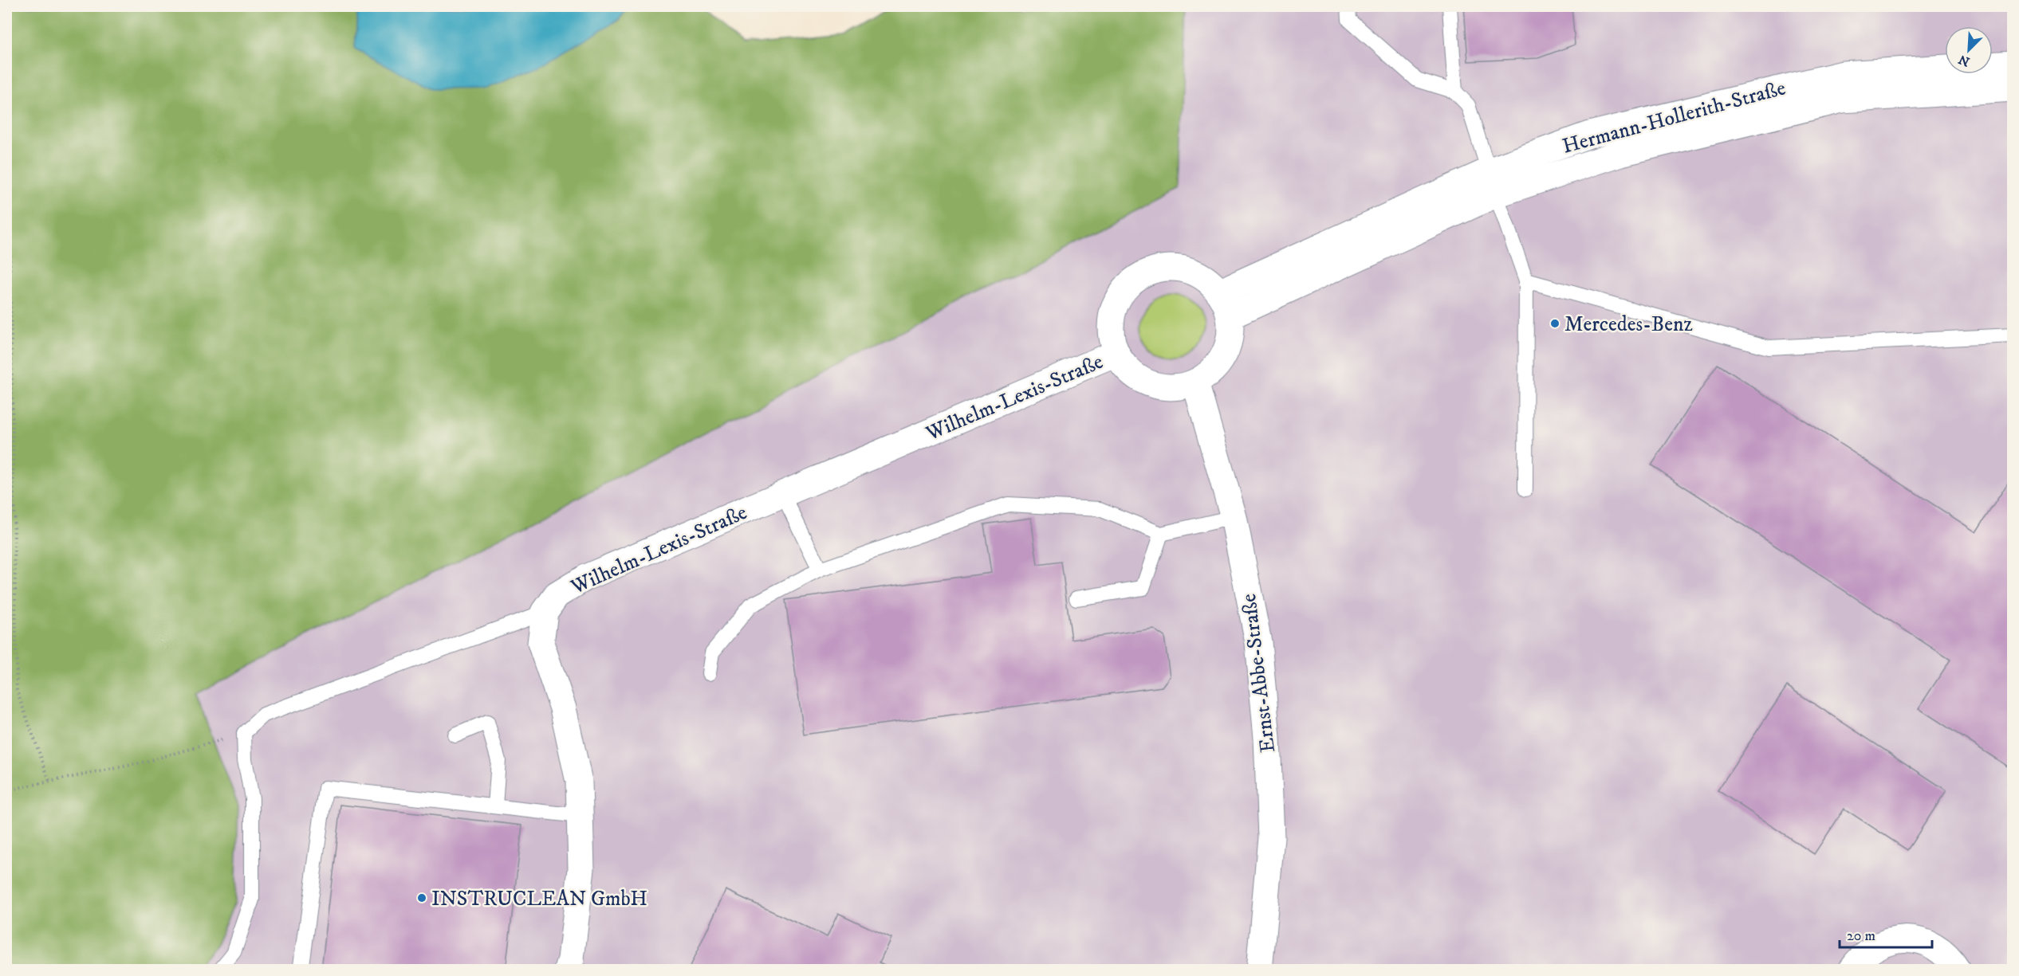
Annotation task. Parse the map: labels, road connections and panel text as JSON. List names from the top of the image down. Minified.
{"streets":{"street":["Hermann-Hollerith-Straße","Wilhelm-Lexis-Straße","Ernst-Abbe-Straße"]},"crossings":[["Hermann-Hollerith-Straße","Wilhelm-Lexis-Straße"],["Hermann-Hollerith-Straße","Ernst-Abbe-Straße"],["Wilhelm-Lexis-Straße","Ernst-Abbe-Straße"]],"places":["Mercedes-Benz","INSTRUCLEAN GmbH"],"scale_bar":"20 m","north":"bottom left"}
